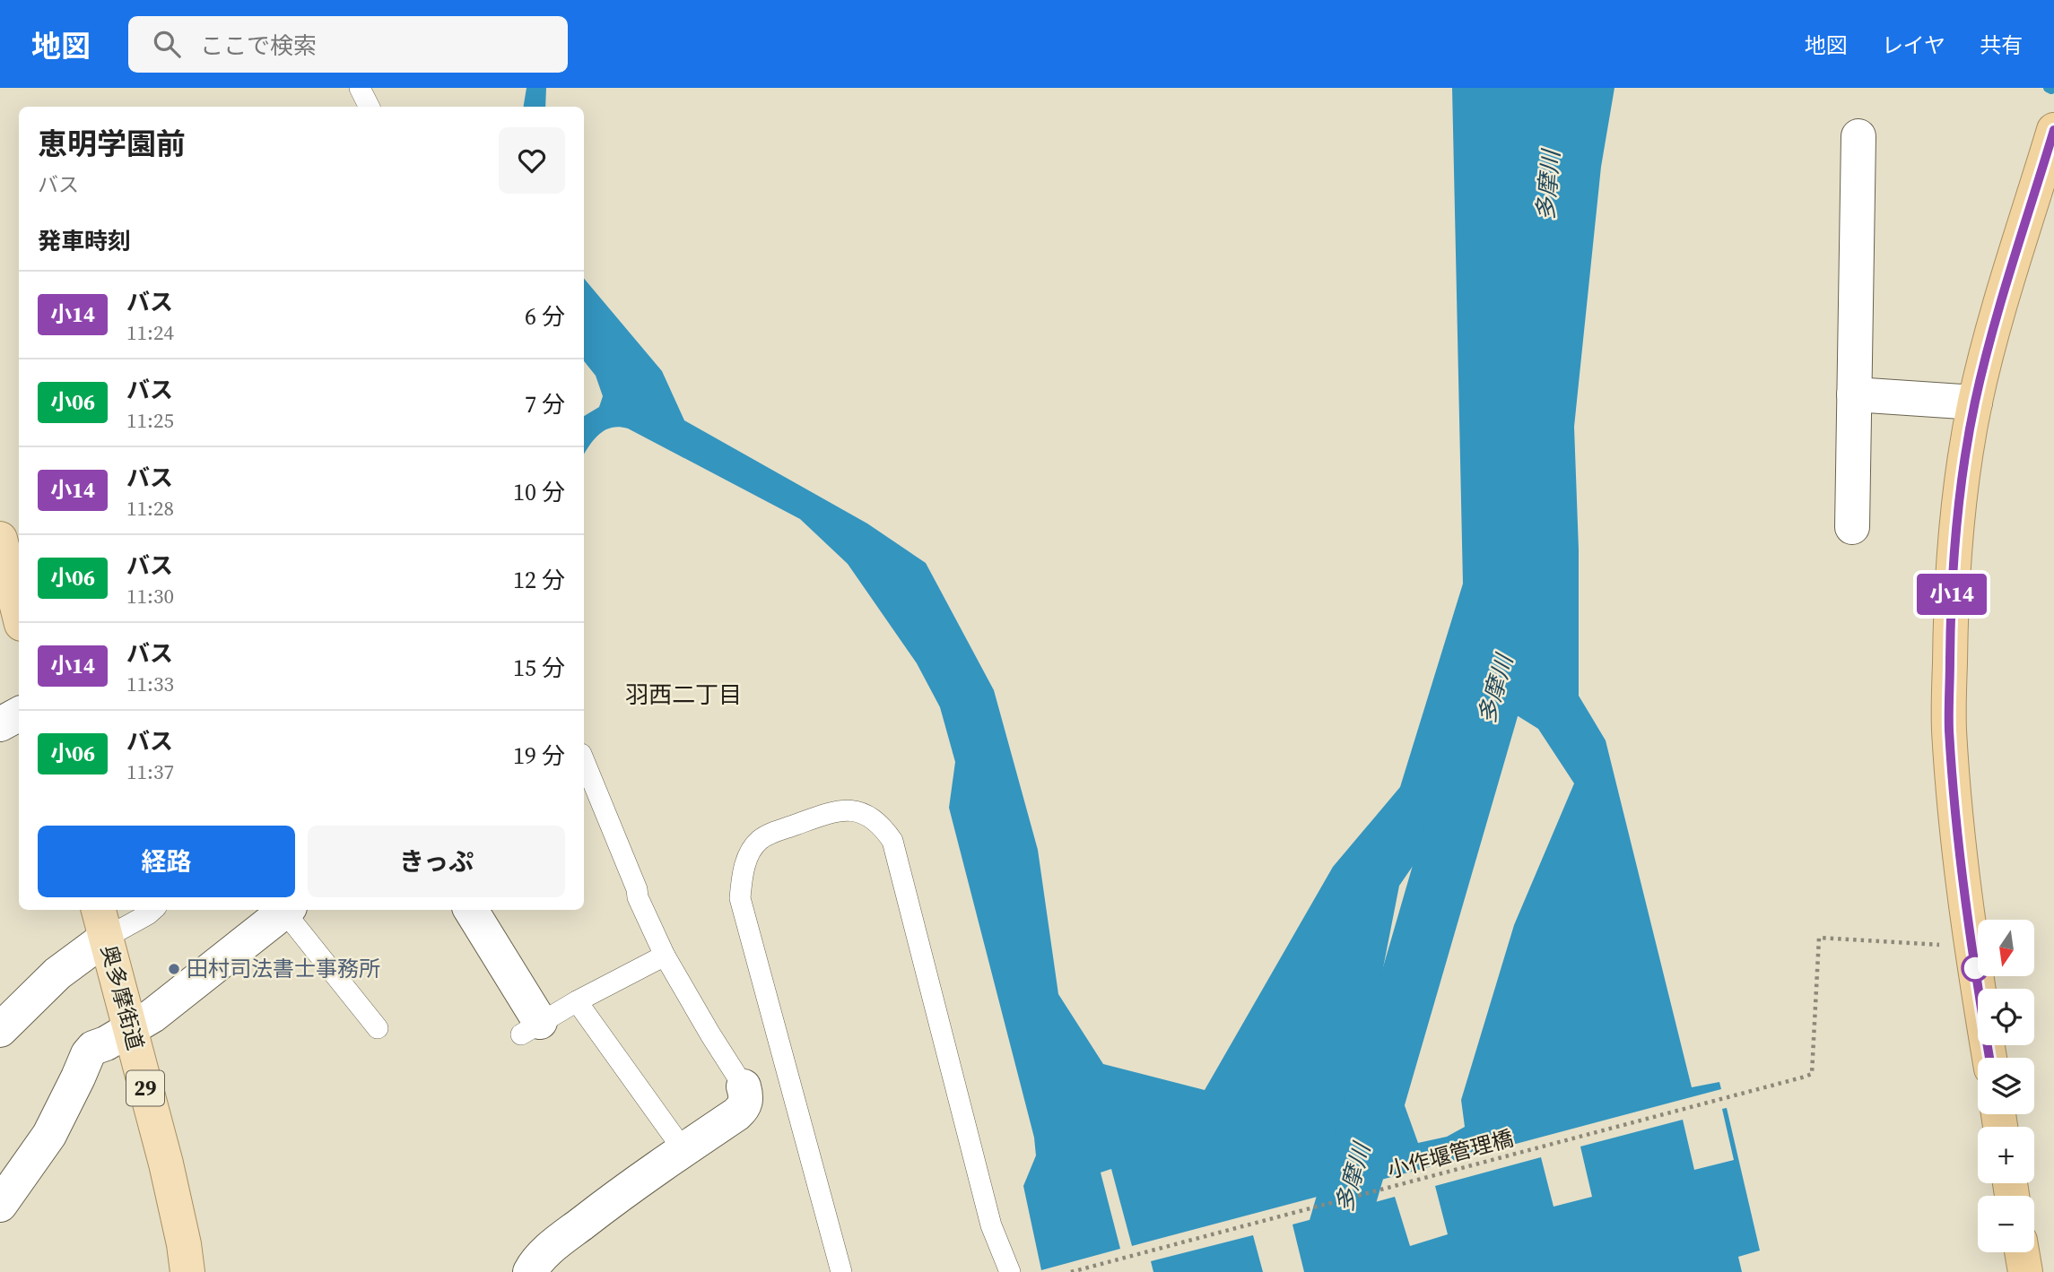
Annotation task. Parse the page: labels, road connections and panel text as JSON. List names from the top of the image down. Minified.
{"streets":{"main road":["奥多摩街道","29"],"path":["小作堰管理橋"]},"districts":["羽西二丁目"],"water":["多摩川"],"places":["田村司法書士事務所"],"lines":["bus line 小14"],"north":"bottom","page":{"header":"地図","search":"ここで検索","nav":["地図","レイヤ","共有"],"on_map":"小14","heading":[["恵明学園前","バス"],"発車時刻"],"list":[{"mark":"小14","name":"バス","note":"11:24","value":"6 分"},{"mark":"小06","name":"バス","note":"11:25","value":"7 分"},{"mark":"小14","name":"バス","note":"11:28","value":"10 分"},{"mark":"小06","name":"バス","note":"11:30","value":"12 分"},{"mark":"小14","name":"バス","note":"11:33","value":"15 分"},{"mark":"小06","name":"バス","note":"11:37","value":"19 分"}],"buttons":["経路","きっぷ"],"map_buttons":["+","−"]}}
